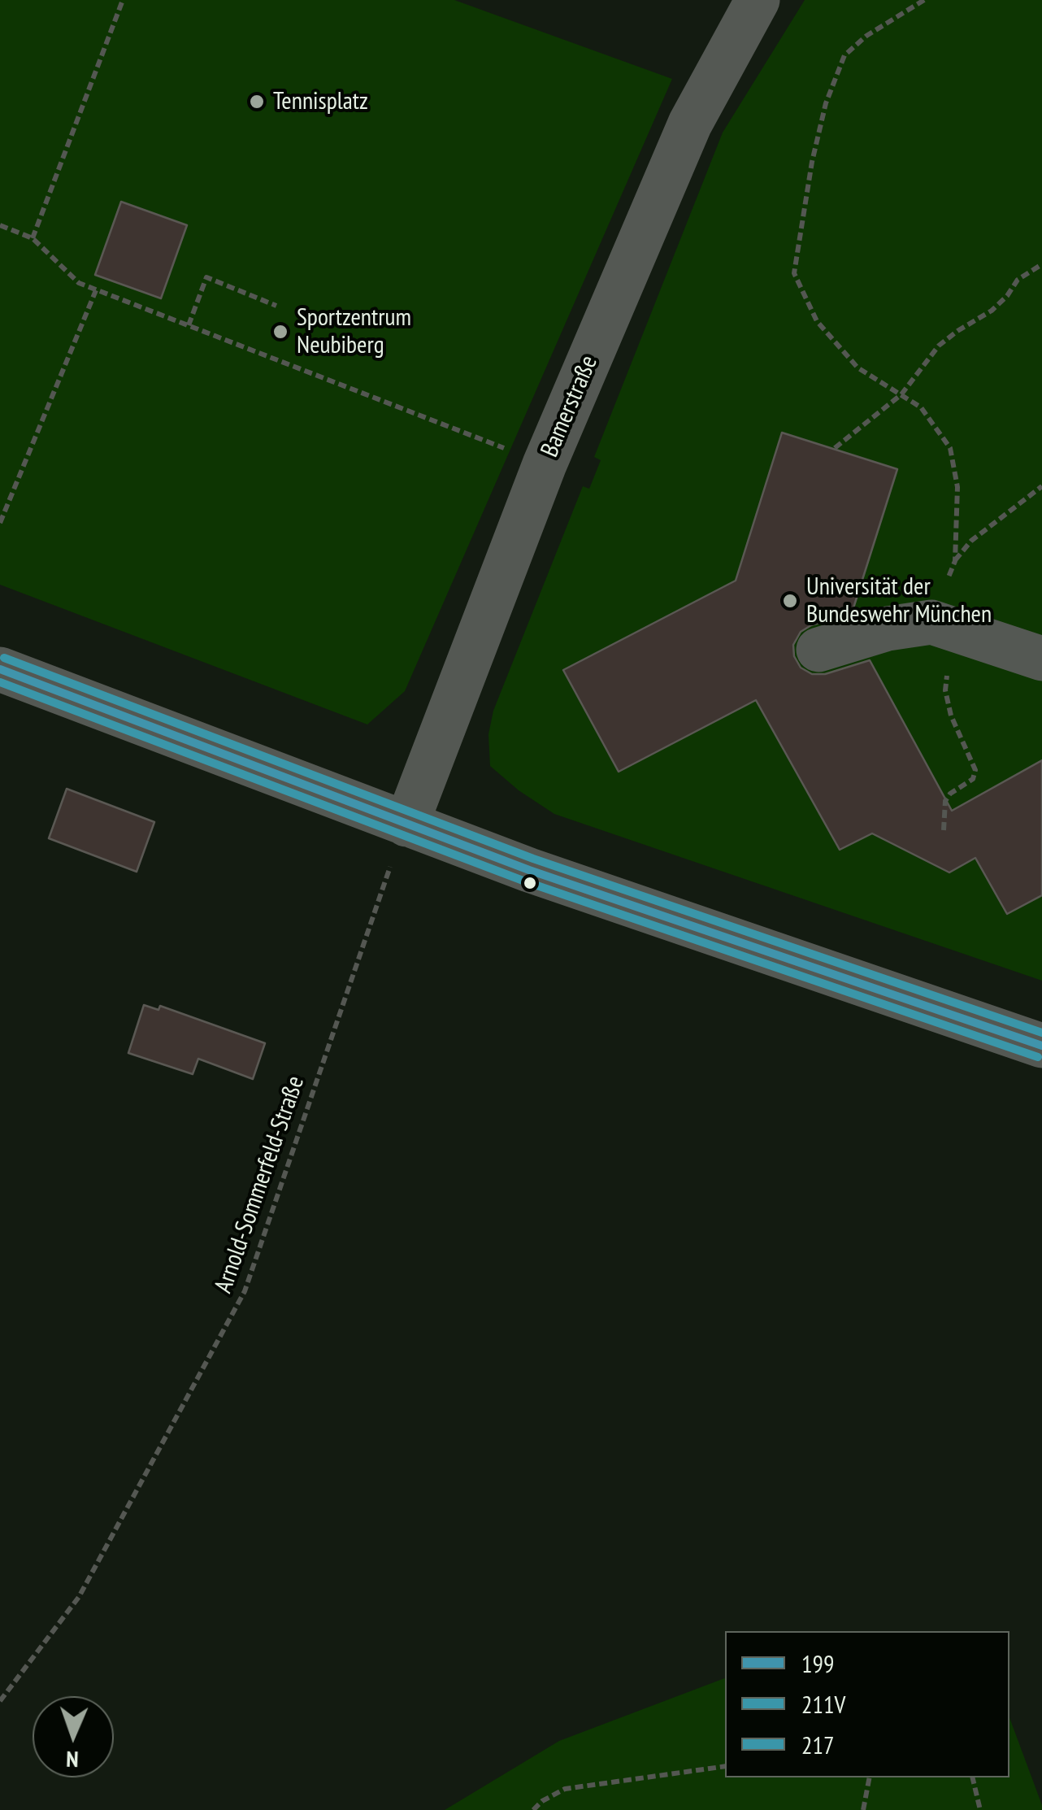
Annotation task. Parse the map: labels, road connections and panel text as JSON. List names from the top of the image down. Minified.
{"streets":{"street":["Bamerstraße"],"path":["Arnold-Sommerfeld-Straße"]},"crossings":[["Bamerstraße","Arnold-Sommerfeld-Straße"]],"places":["Tennisplatz","Sportzentrum Neubiberg","Universität der Bundeswehr München"],"lines":["transit line 217","transit line 199","transit line 211V"],"legend":["199","211V","217"],"north":"bottom"}
